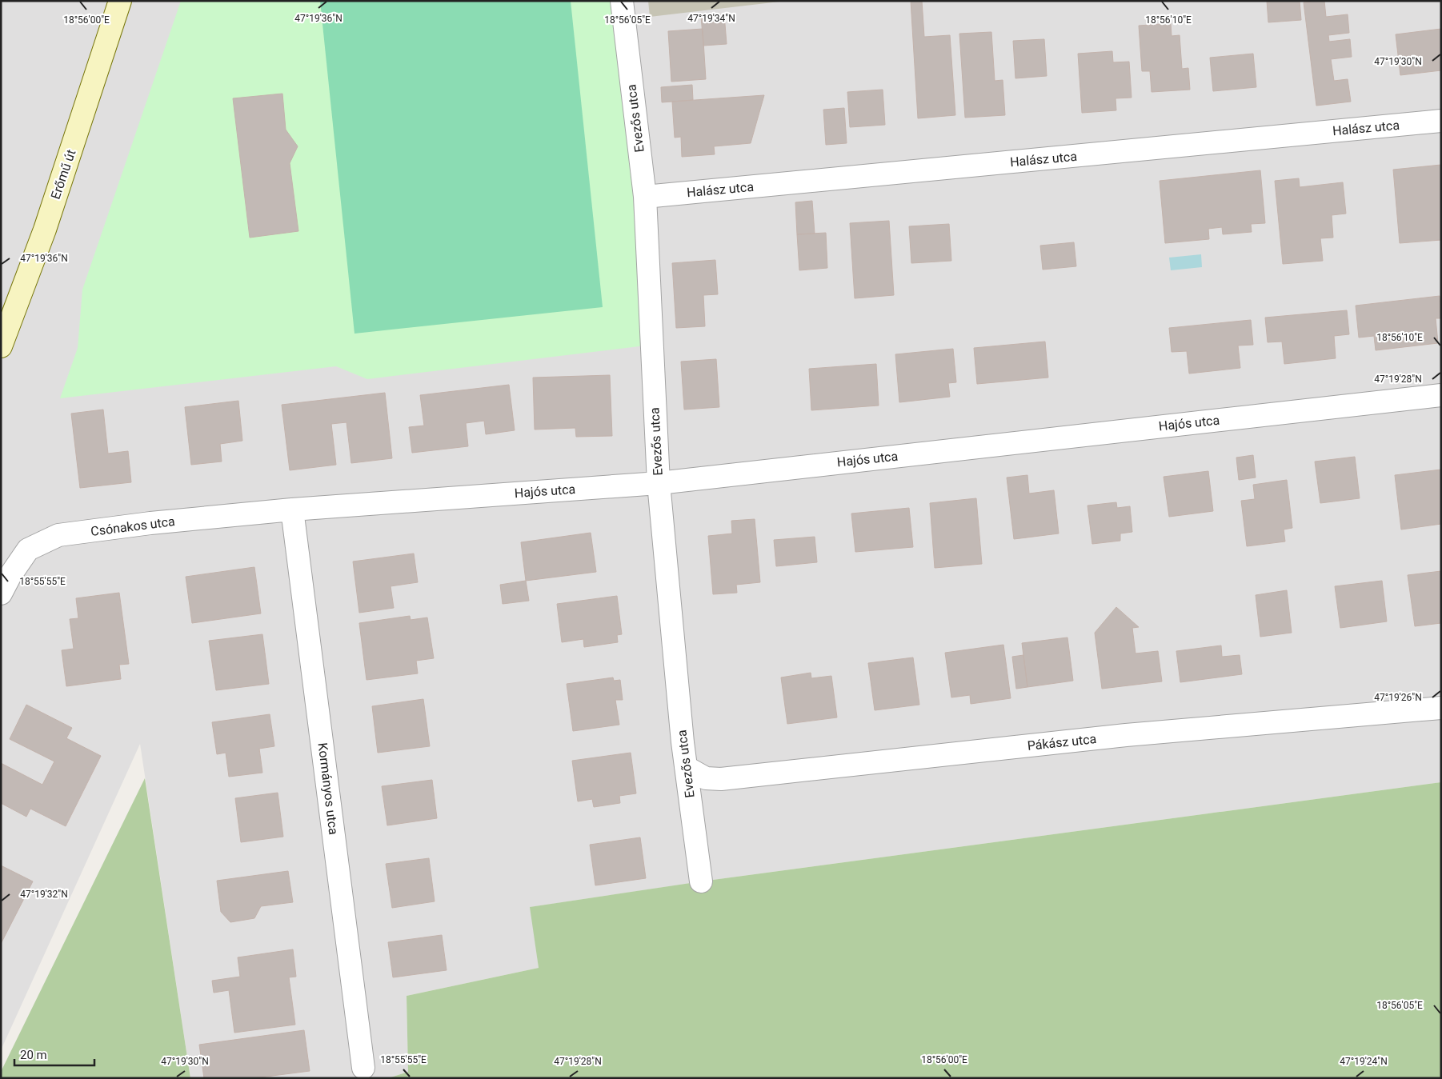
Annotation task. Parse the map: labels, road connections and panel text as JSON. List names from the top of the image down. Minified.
{"streets":{"street":["Evezős utca","Halász utca","Erőmű út","Hajós utca","Csónakos utca","Pákász utca","Kormányos utca"]},"crossings":[["Evezős utca","Halász utca"],["Evezős utca","Hajós utca"],["Evezős utca","Pákász utca"],["Hajós utca","Csónakos utca"],["Hajós utca","Kormányos utca"],["Csónakos utca","Kormányos utca"]],"scale_bar":"20 m","coordinates":["47°19'36\"N","47°19'34\"N","18°56'05\"E","18°56'10\"E","18°56'00\"E","47°19'30\"N","47°19'28\"N","18°55'55\"E","47°19'26\"N","47°19'32\"N","47°19'24\"N"]}
